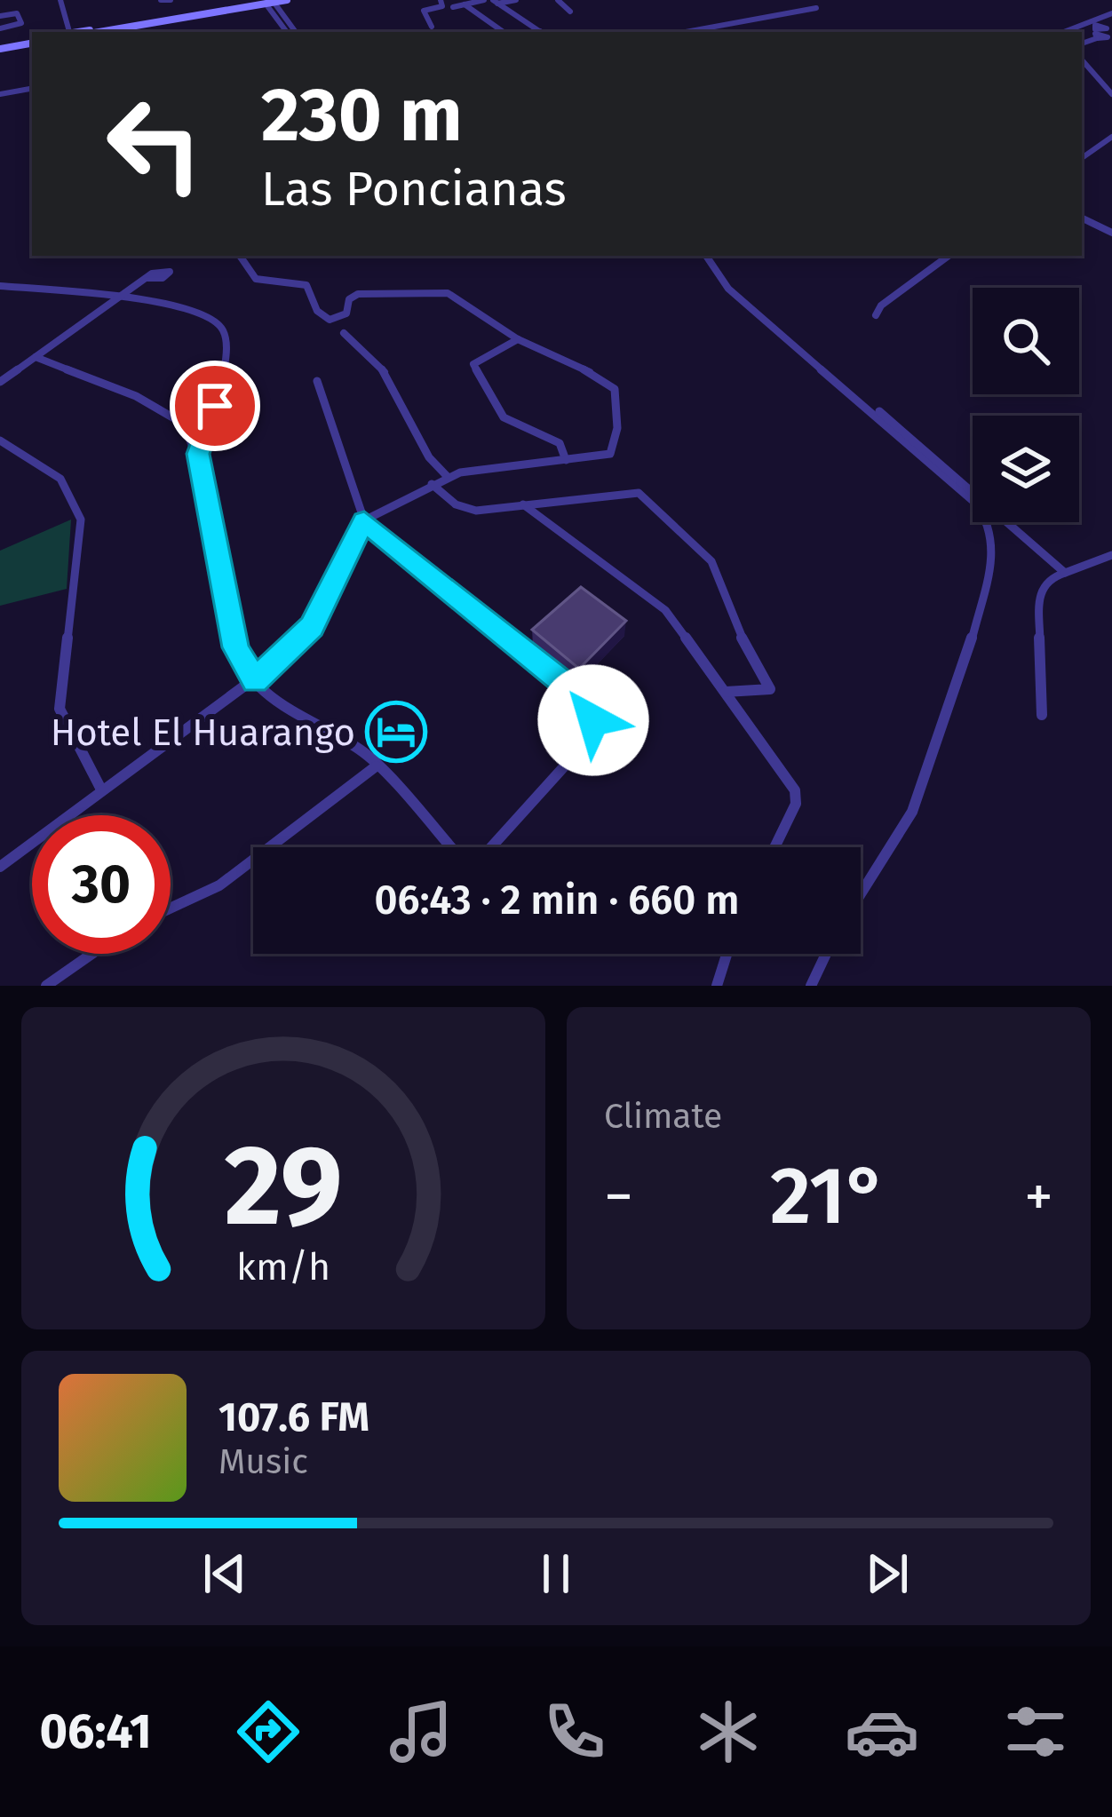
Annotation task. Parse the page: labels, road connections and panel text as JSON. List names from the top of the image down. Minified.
{"places":{"hotel":["Hotel El Huarango"]},"page":{"turn":["230 m","Las Poncianas"],"limit":"30","trip":"06:43 · 2 min · 660 m","tile":"Climate","heat":["−","21°","+"],"song":["107.6 FM","Music"],"tabs":"06:41","gauge":["29","km/h"]}}
